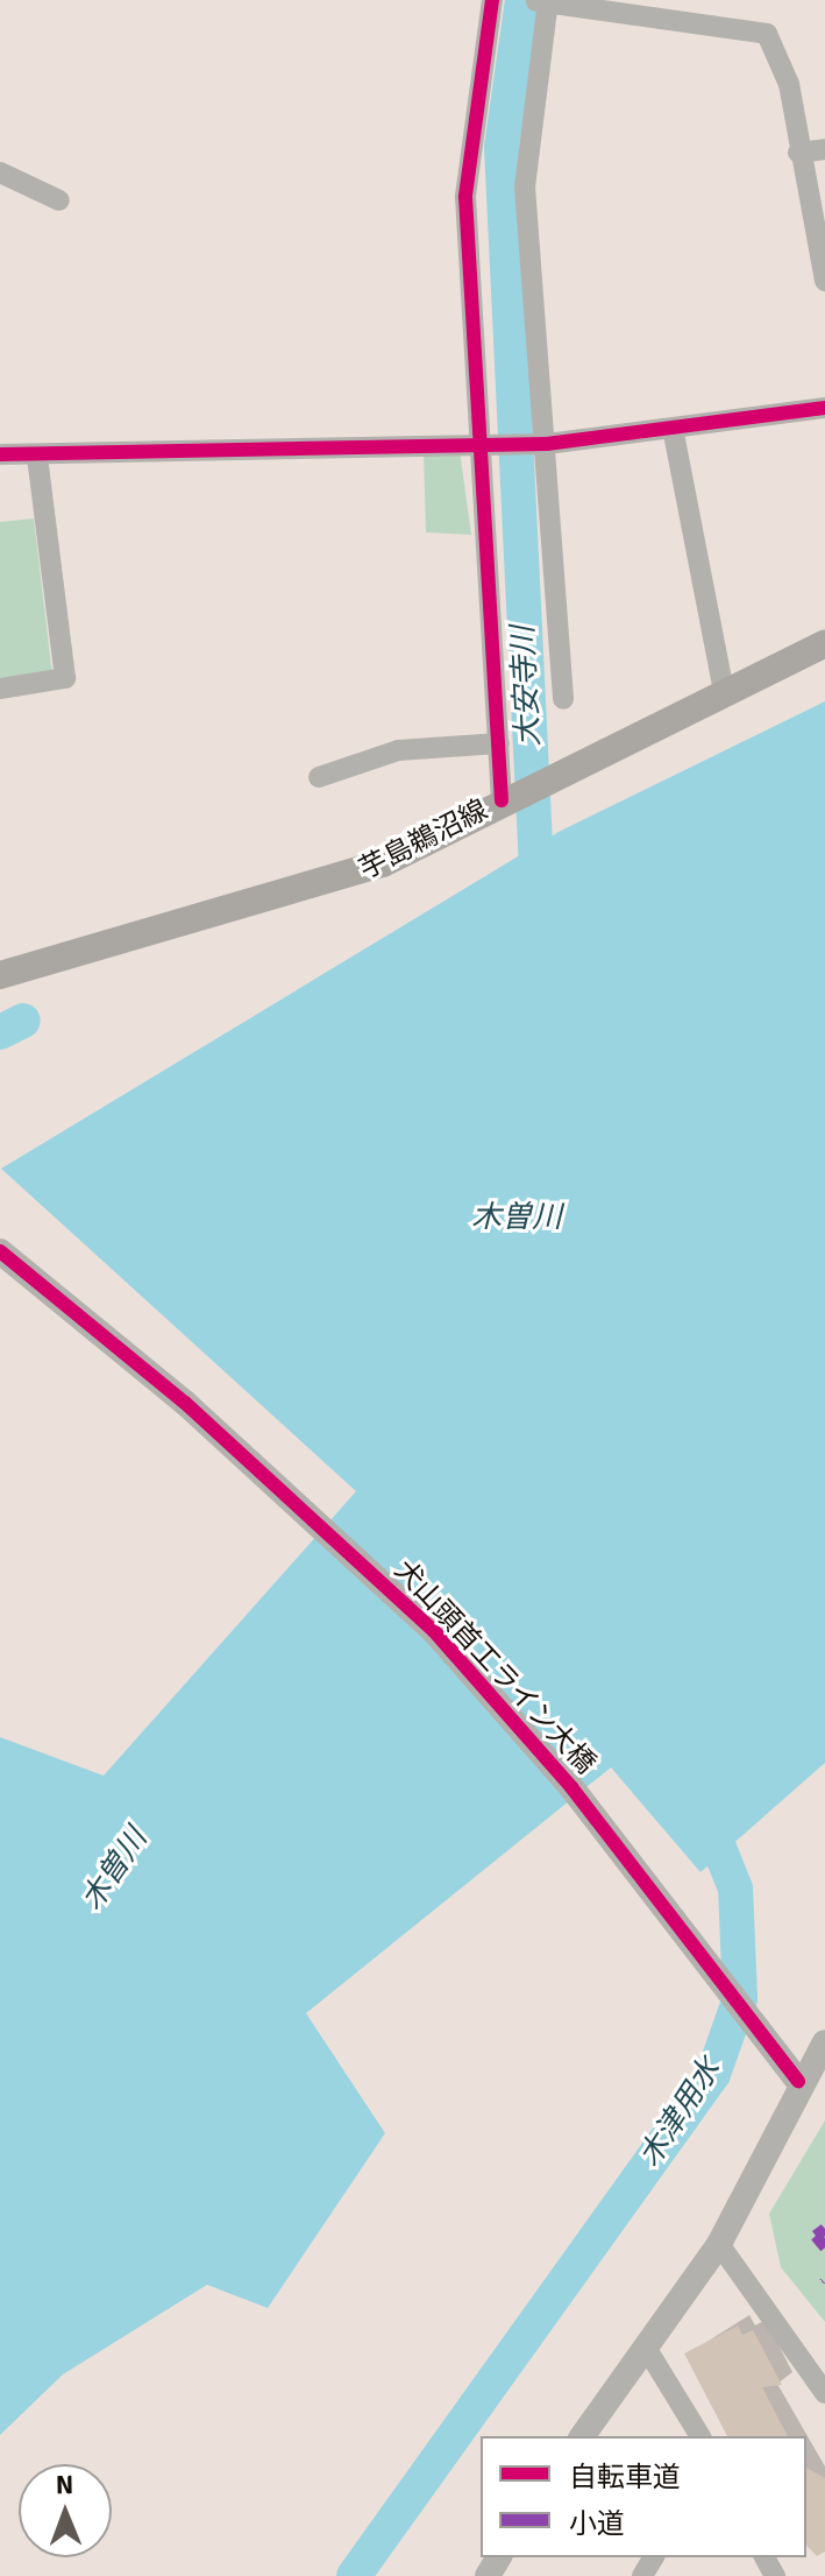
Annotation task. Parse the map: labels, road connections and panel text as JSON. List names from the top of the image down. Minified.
{"streets":{"main road":["芋島鵜沼線"],"street":["犬山頭首工ライン大橋"]},"water":["大安寺川","木曽川","木津用水"],"legend":["自転車道","小道"],"north":"top"}
